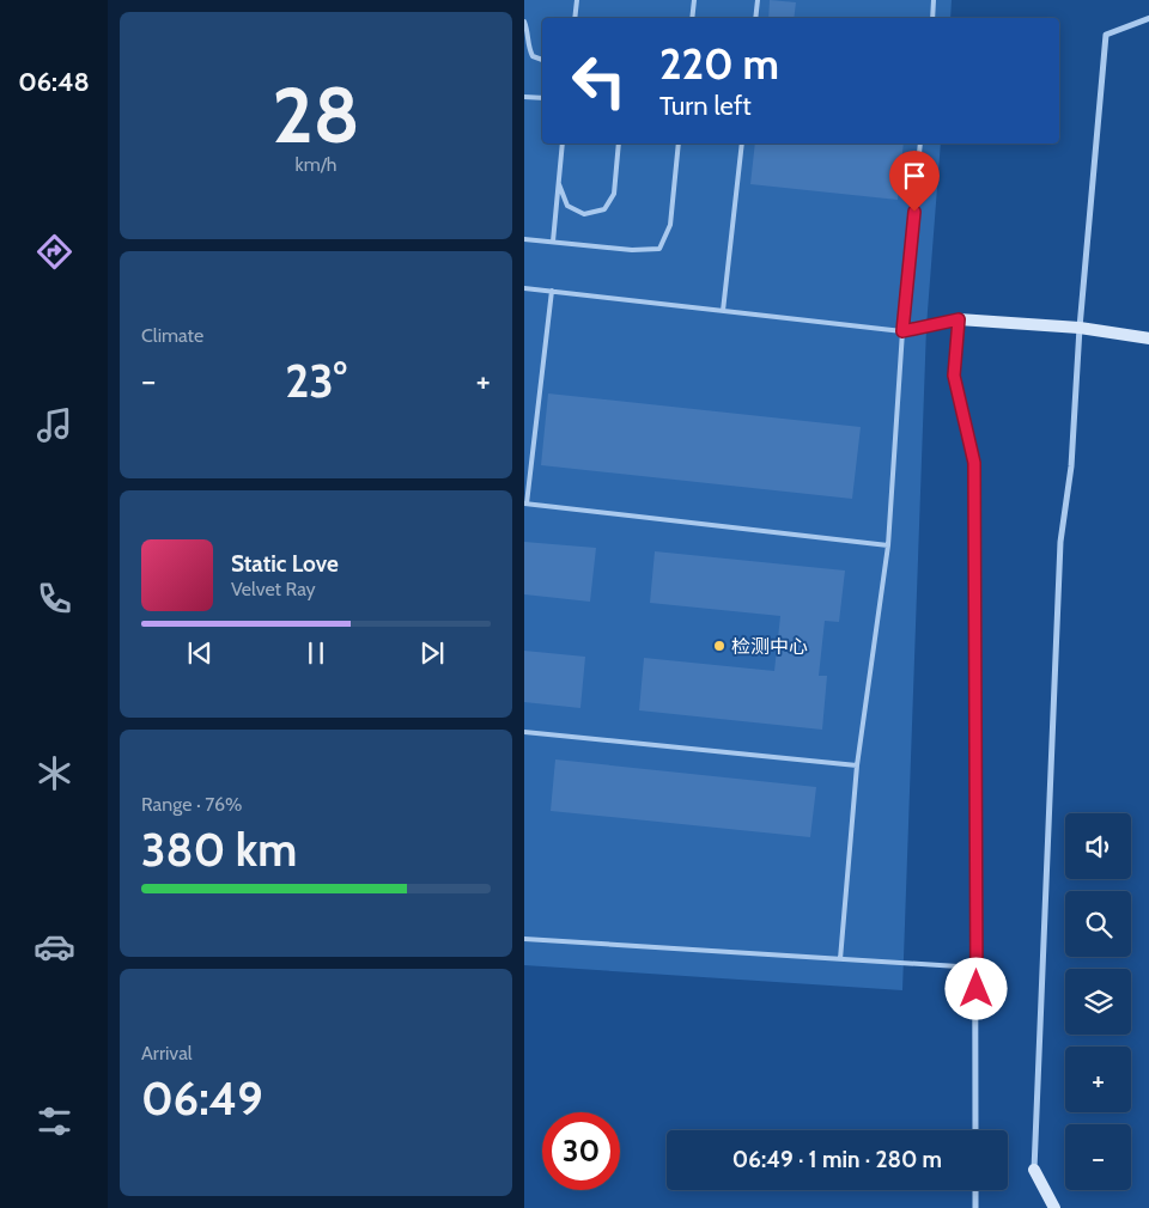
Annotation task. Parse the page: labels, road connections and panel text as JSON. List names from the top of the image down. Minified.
{"places":["检测中心"],"page":{"tabs":"06:48","tile":[["28","km/h"],"Climate",["Range · 76%","380 km"],["Arrival","06:49"]],"turn":["220 m","Turn left"],"heat":["−","23°","+"],"song":["Static Love","Velvet Ray"],"map_buttons":["+","−"],"limit":"30","trip":"06:49 · 1 min · 280 m"}}
